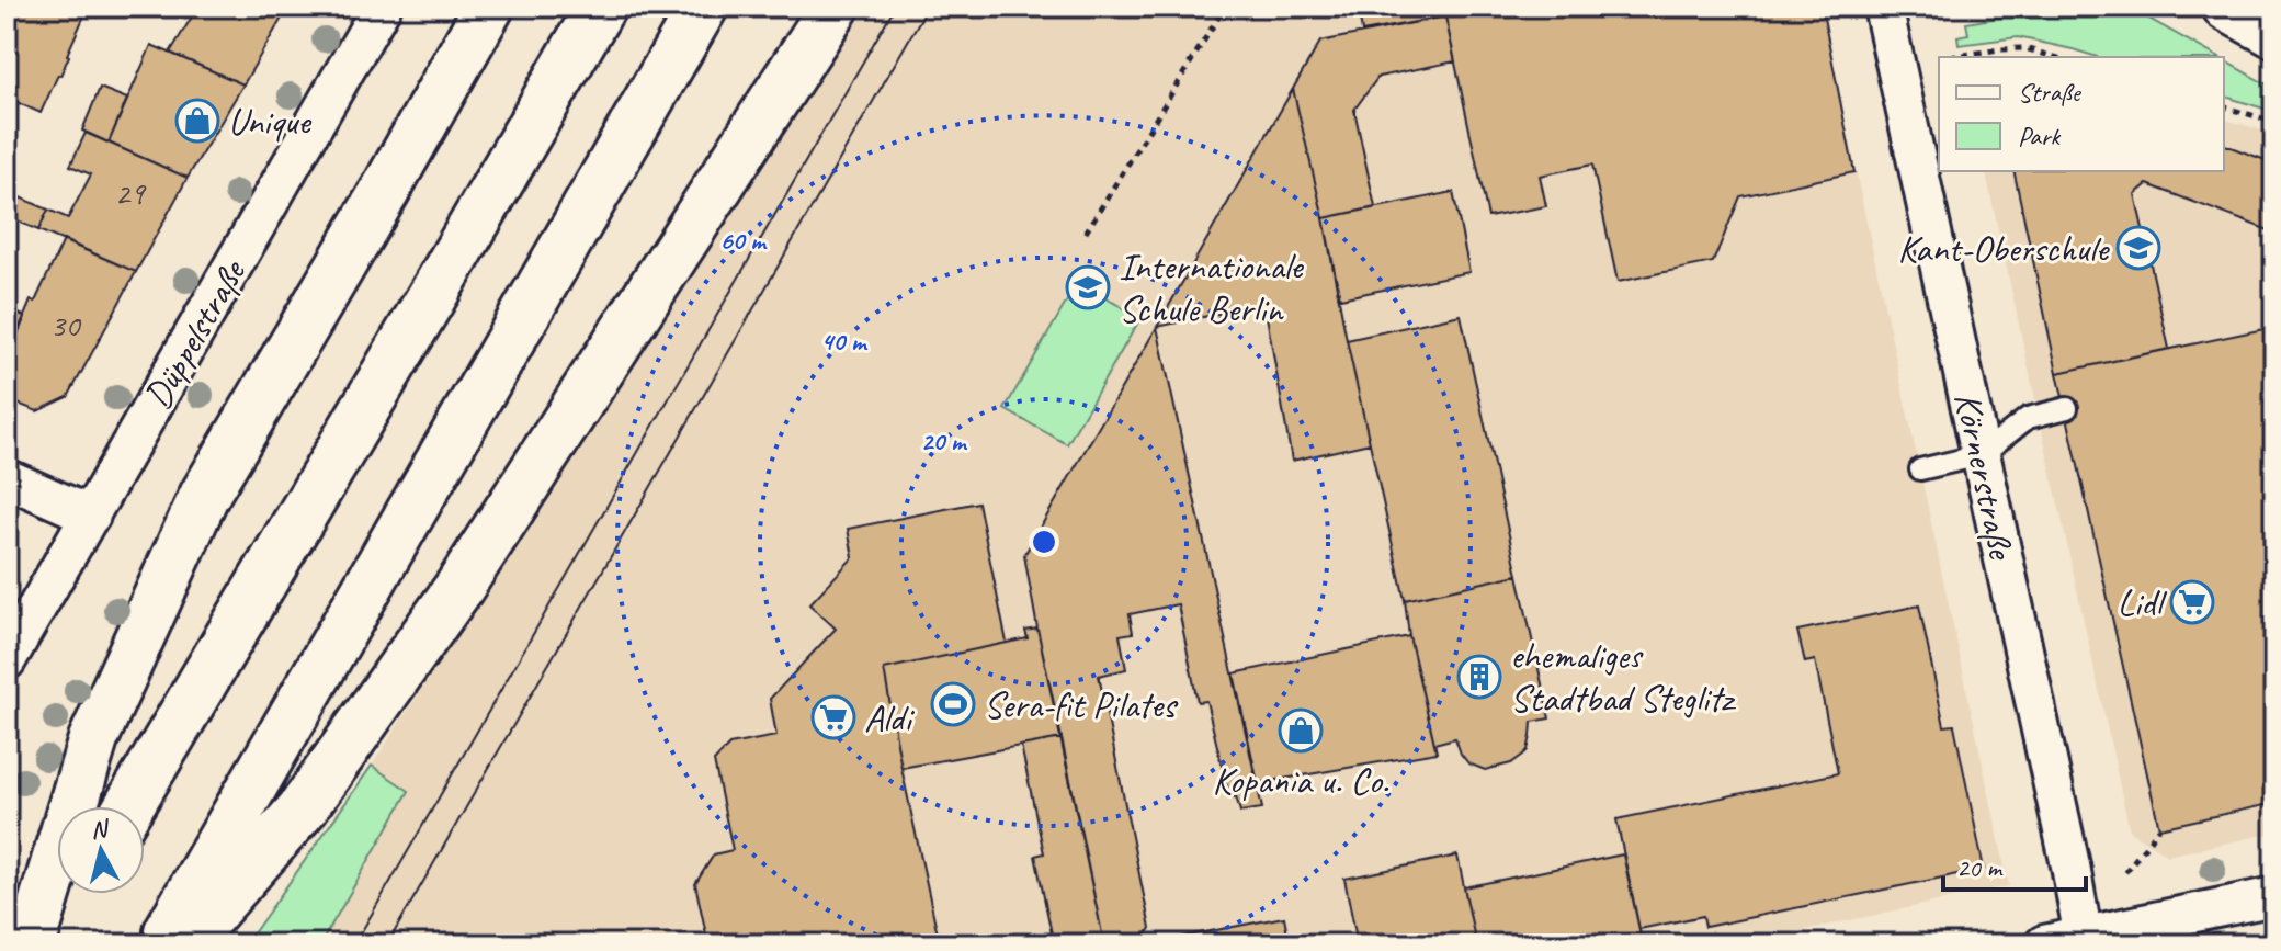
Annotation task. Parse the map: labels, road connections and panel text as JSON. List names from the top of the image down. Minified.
{"streets":{"street":["Düppelstraße","Körnerstraße"]},"places":{"shop":["Unique","Kopania u. Co."],"school or university":["Kant-Oberschule","Internationale Schule Berlin"],"supermarket":["Lidl","Aldi"],"building":["ehemaliges Stadtbad Steglitz"],"sports":["Sera-fit Pilates"]},"house_numbers":["29","30"],"legend":["Straße","Park"],"scale_bar":"20 m","north":"top","rings":["60 m","40 m","20 m"]}
